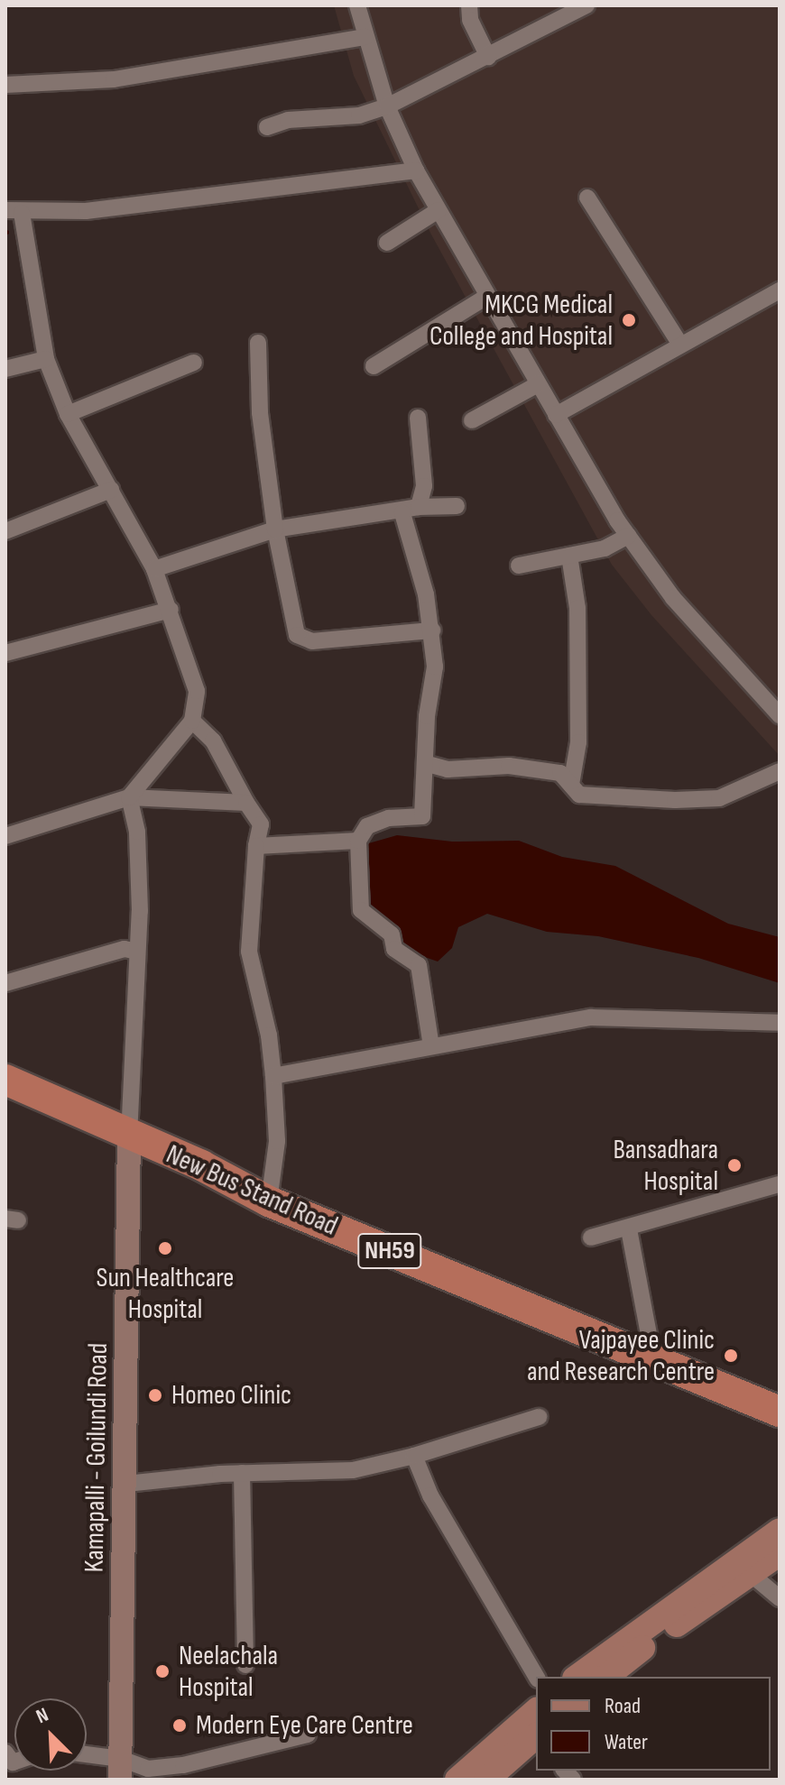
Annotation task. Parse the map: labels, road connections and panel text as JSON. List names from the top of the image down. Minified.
{"streets":{"highway":["New Bus Stand Road","NH59"],"street":["Kamapalli - Goilundi Road"]},"crossings":[["New Bus Stand Road","Kamapalli - Goilundi Road"]],"places":["MKCG Medical College and Hospital","Bansadhara Hospital","Sun Healthcare Hospital","Vajpayee Clinic and Research Centre","Homeo Clinic","Neelachala Hospital","Modern Eye Care Centre"],"legend":["Road","Water"],"north":"top left"}
